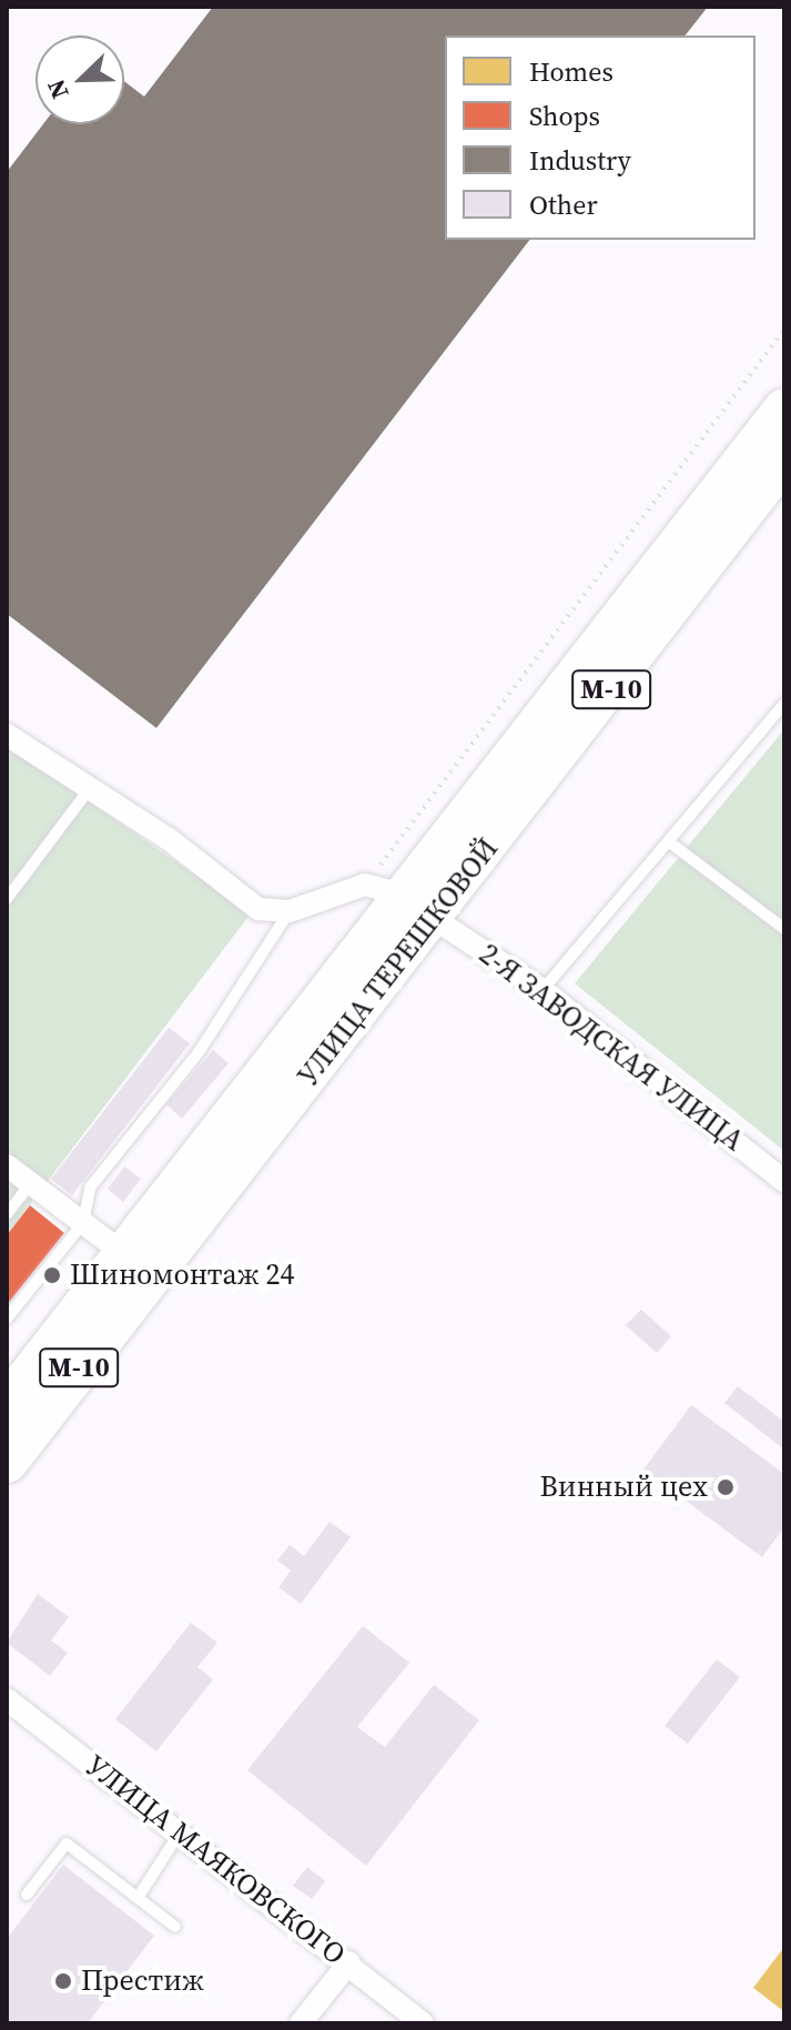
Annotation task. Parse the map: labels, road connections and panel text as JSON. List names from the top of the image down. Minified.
{"streets":{"highway":["М-10","УЛИЦА ТЕРЕШКОВОЙ"],"street":["2-Я ЗАВОДСКАЯ УЛИЦА","УЛИЦА МАЯКОВСКОГО"]},"crossings":[["УЛИЦА ТЕРЕШКОВОЙ","2-Я ЗАВОДСКАЯ УЛИЦА"]],"places":["Шиномонтаж 24","Винный цех","Престиж"],"legend":["Homes","Shops","Industry","Other"],"north":"bottom left"}
